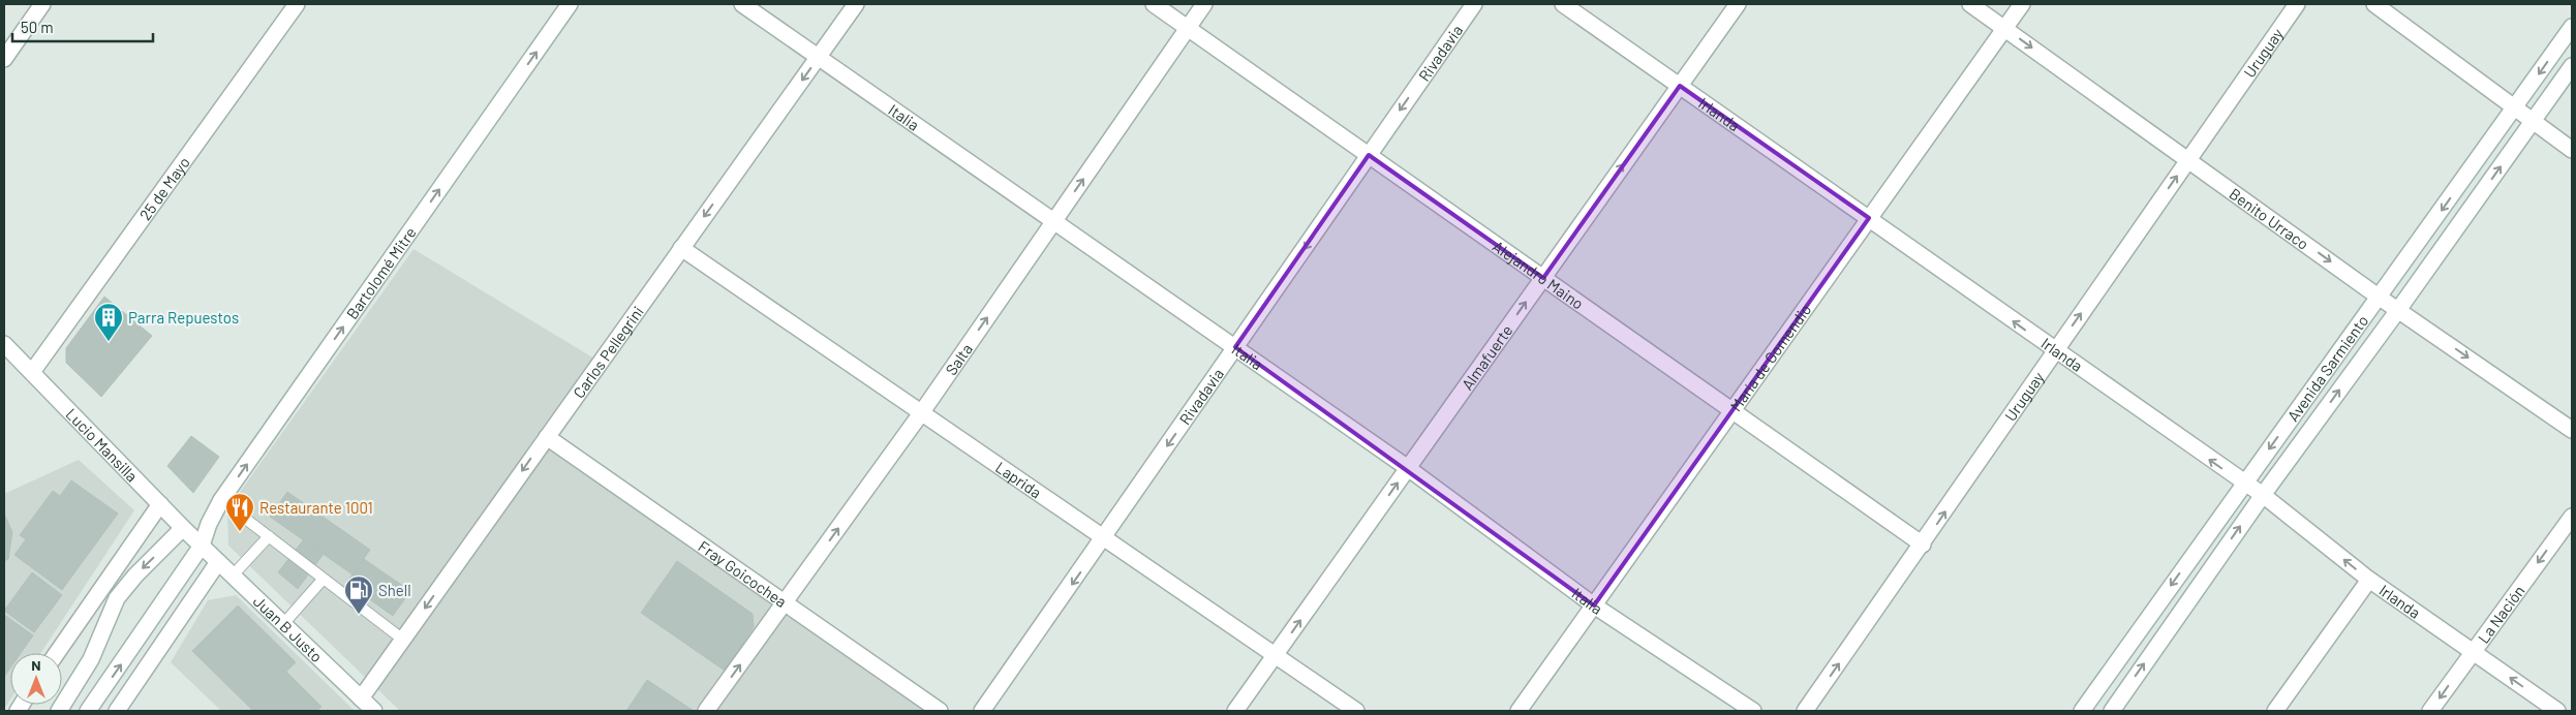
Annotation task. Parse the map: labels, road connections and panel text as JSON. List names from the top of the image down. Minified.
{"streets":{"street":["Rivadavia","Uruguay","Irlanda","Italia","25 de Mayo","Benito Urraco","Bartolomé Mitre","Alejandro Maino","Carlos Pellegrini","Almafuerte","María de Gomendio","Salta","Avenida Sarmiento","Lucio Mansilla","Laprida","Fray Goicochea","La Nación","Juan B Justo"]},"crossings":[["Rivadavia","Italia"],["Rivadavia","Alejandro Maino"],["Rivadavia","Laprida"],["Uruguay","Irlanda"],["Uruguay","Benito Urraco"],["Uruguay","Alejandro Maino"],["Irlanda","Almafuerte"],["Irlanda","María de Gomendio"],["Irlanda","Avenida Sarmiento"],["Irlanda","La Nación"],["Italia","Carlos Pellegrini"],["Italia","Almafuerte"],["Italia","María de Gomendio"],["Italia","Salta"],["25 de Mayo","Lucio Mansilla"],["Benito Urraco","María de Gomendio"],["Benito Urraco","Avenida Sarmiento"],["Bartolomé Mitre","Lucio Mansilla"],["Bartolomé Mitre","Juan B Justo"],["Alejandro Maino","Almafuerte"],["Alejandro Maino","María de Gomendio"],["Alejandro Maino","Salta"],["Carlos Pellegrini","Laprida"],["Carlos Pellegrini","Fray Goicochea"],["Carlos Pellegrini","Juan B Justo"],["Almafuerte","Laprida"],["Salta","Laprida"],["Salta","Fray Goicochea"],["Lucio Mansilla","Juan B Justo"]],"one_way":["Rivadavia","Uruguay","Irlanda","Benito Urraco","Carlos Pellegrini","Almafuerte","Salta","La Nación"],"places":{"building":["Parra Repuestos"],"restaurant":["Restaurante 1001"],"fuel station":["Shell"]},"scale_bar":"50 m","north":"top"}
